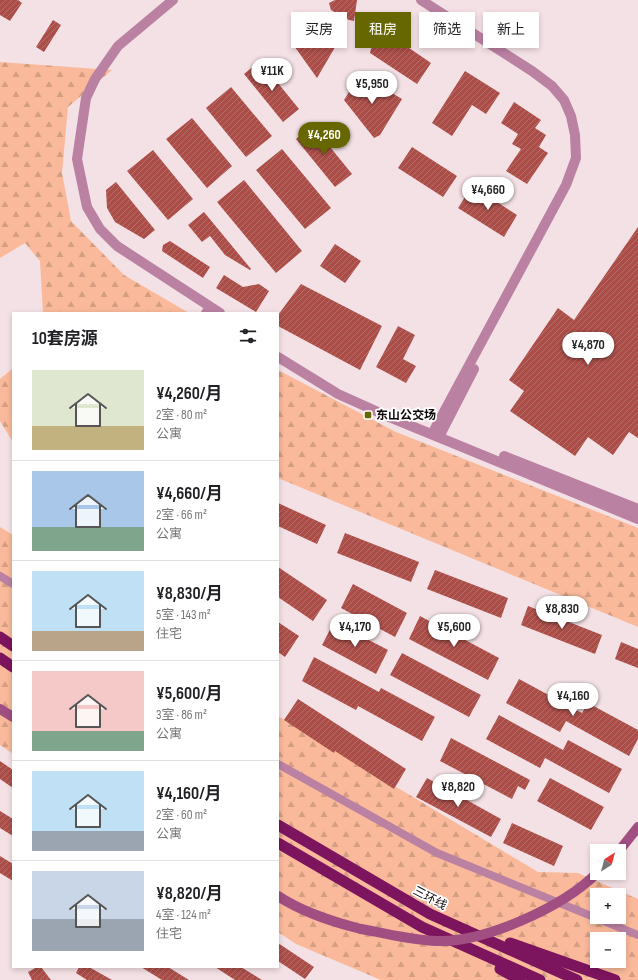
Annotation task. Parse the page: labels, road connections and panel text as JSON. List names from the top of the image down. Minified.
{"streets":{"highway":["三环线"]},"places":{"transit":["东山公交场"]},"north":"top right","page":{"chip":["买房","租房","筛选","新上"],"price":["¥11K","¥5,950","¥4,260","¥4,660","¥4,870","¥8,830","¥4,170","¥5,600","¥4,160","¥8,820"],"heading":"10套房源","list":[{"name":"¥4,260/月","note":"2室 · 80 m² · 公寓"},{"name":"¥4,660/月","note":"2室 · 66 m² · 公寓"},{"name":"¥8,830/月","note":"5室 · 143 m² · 住宅"},{"name":"¥5,600/月","note":"3室 · 86 m² · 公寓"},{"name":"¥4,160/月","note":"2室 · 60 m² · 公寓"},{"name":"¥8,820/月","note":"4室 · 124 m² · 住宅"}],"map_buttons":["+","−"]}}
